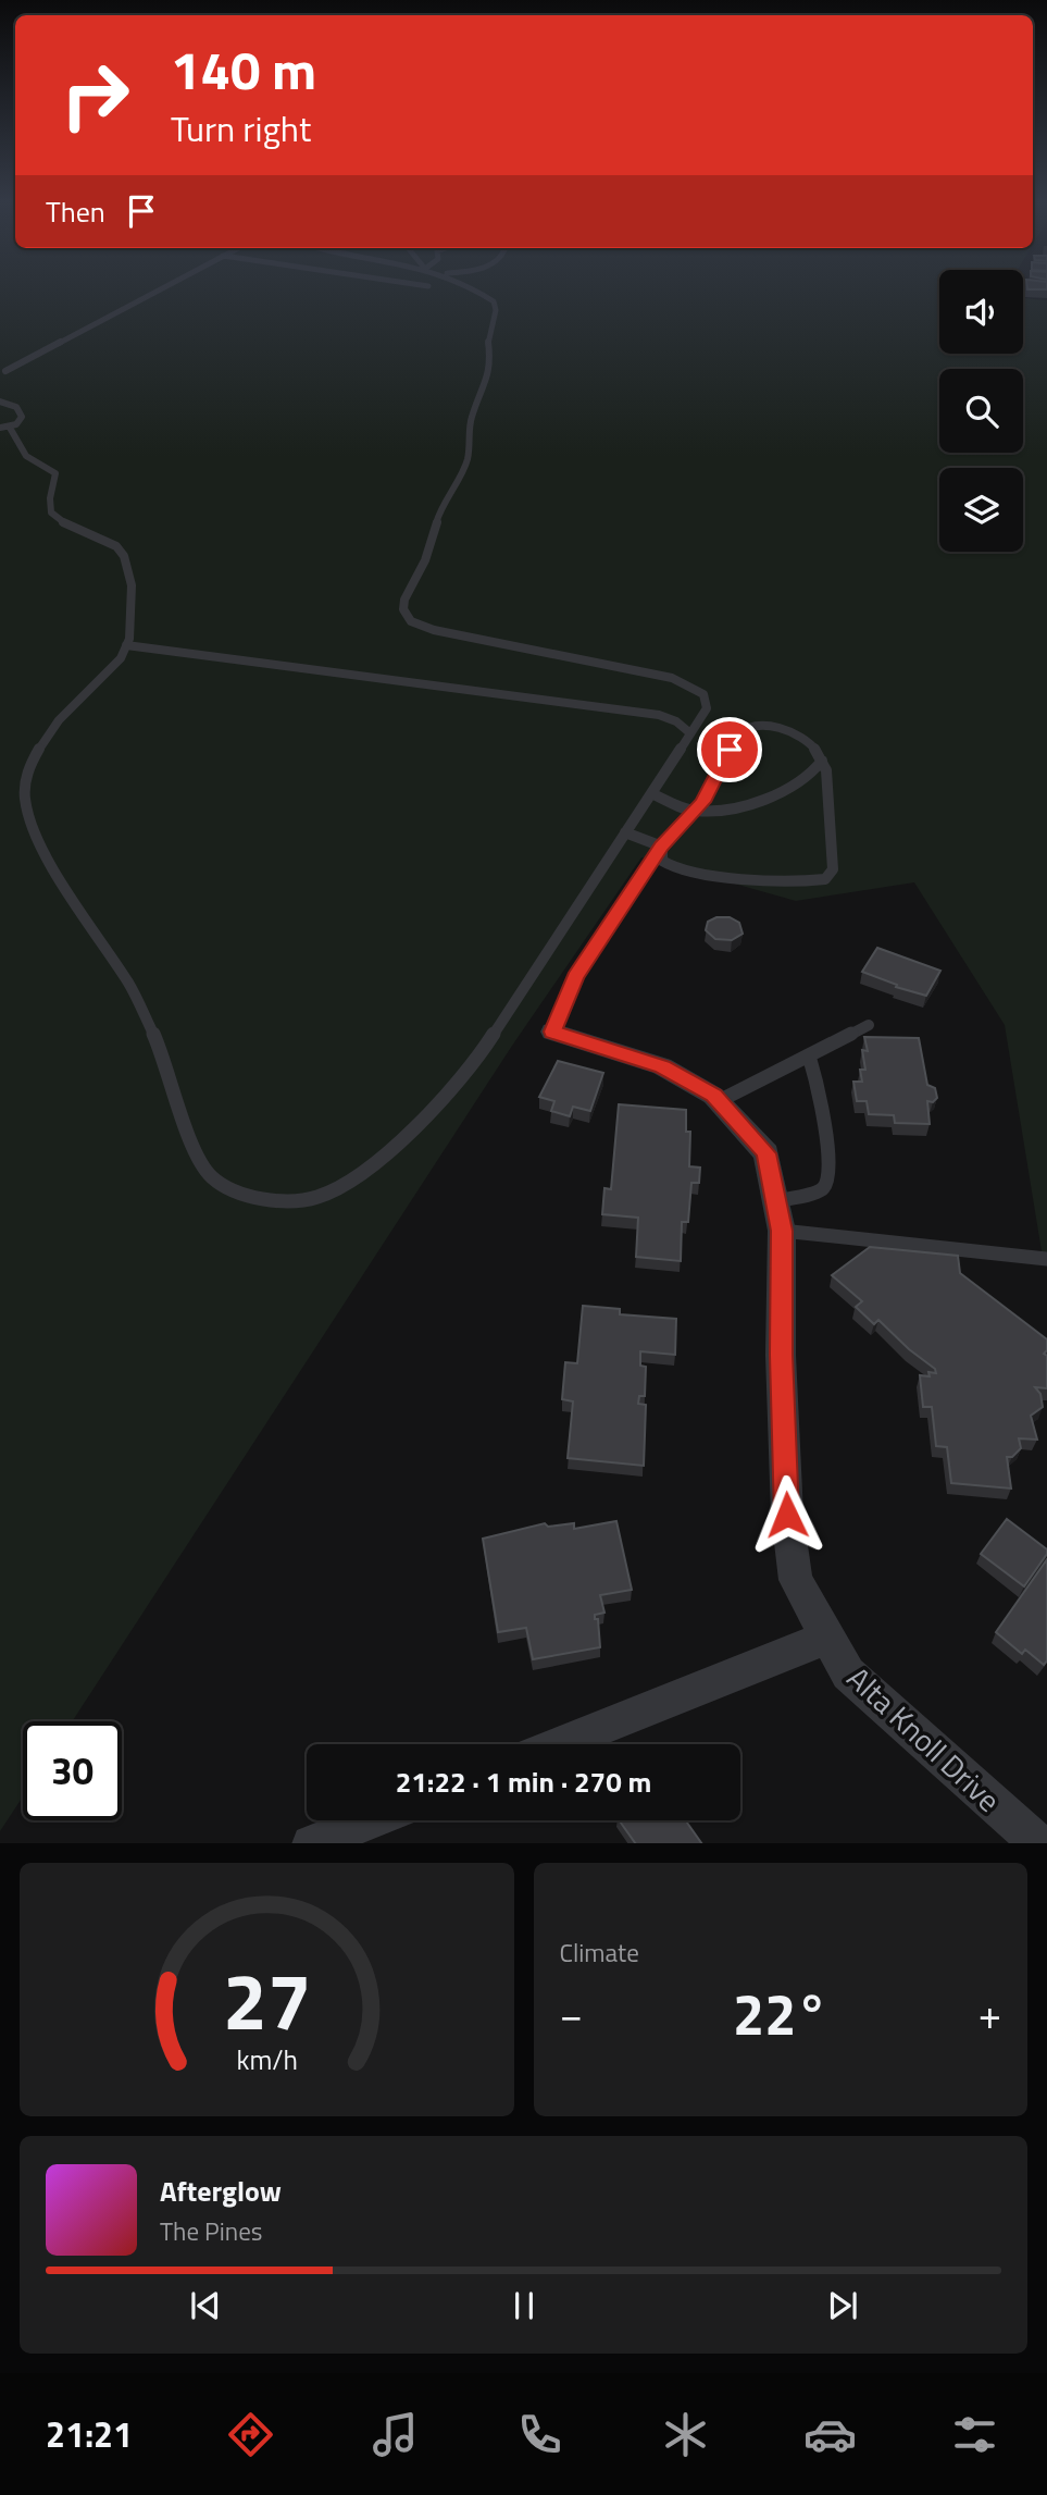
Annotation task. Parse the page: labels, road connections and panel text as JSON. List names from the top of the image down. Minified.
{"streets":{"street":["Alta Knoll Drive"]},"page":{"turn":["140 m","Turn right"],"then":"Then","limit":"30","trip":"21:22 · 1 min · 270 m","tile":"Climate","heat":["−","22°","+"],"song":["Afterglow","The Pines"],"tabs":"21:21","gauge":["27","km/h"]}}
